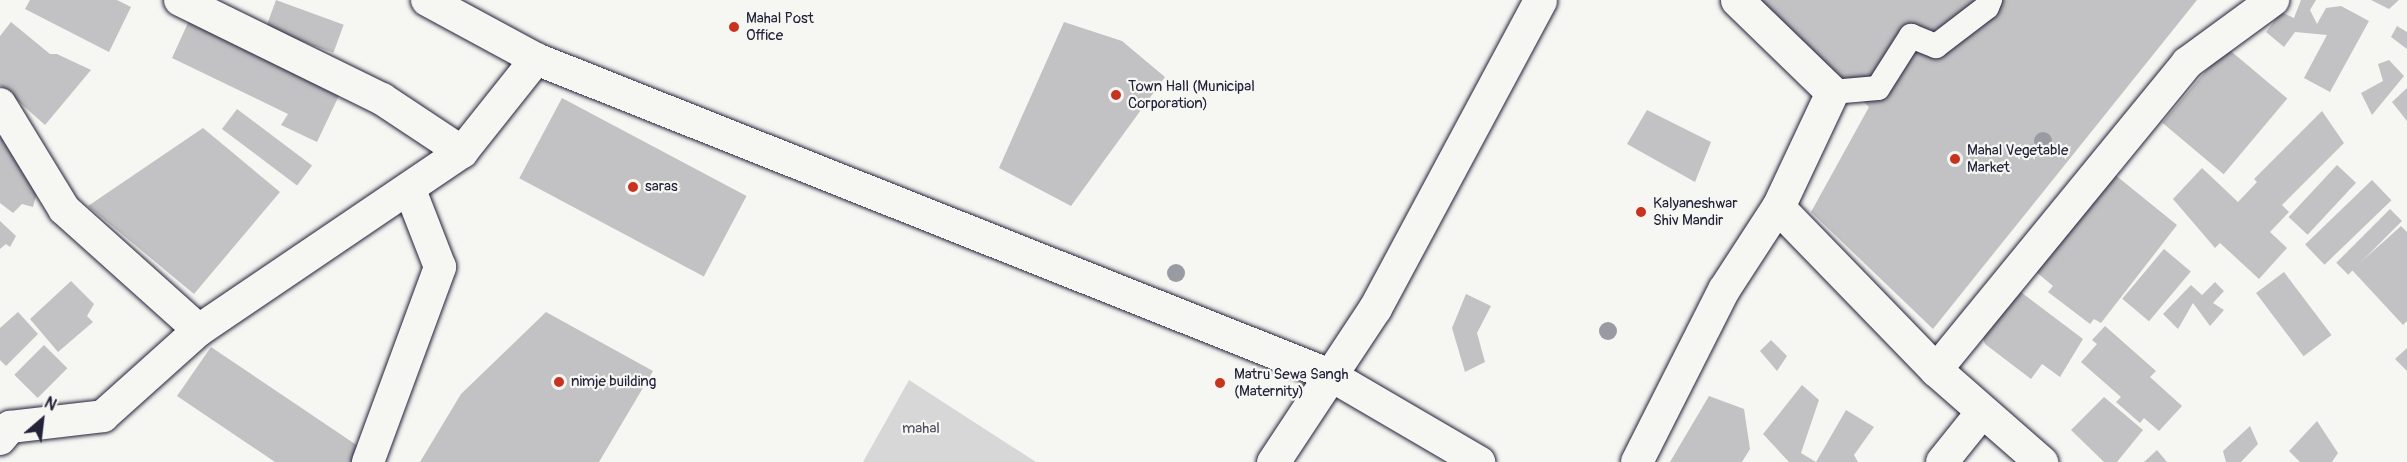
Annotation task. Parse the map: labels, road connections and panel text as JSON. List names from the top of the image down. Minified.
{"parks":["mahal"],"places":["Mahal Post Office","Town Hall (Municipal Corporation)","Mahal Vegetable Market","saras","Kalyaneshwar Shiv Mandir","nimje building","Matru Sewa Sangh (Maternity)"],"north":"top right"}
